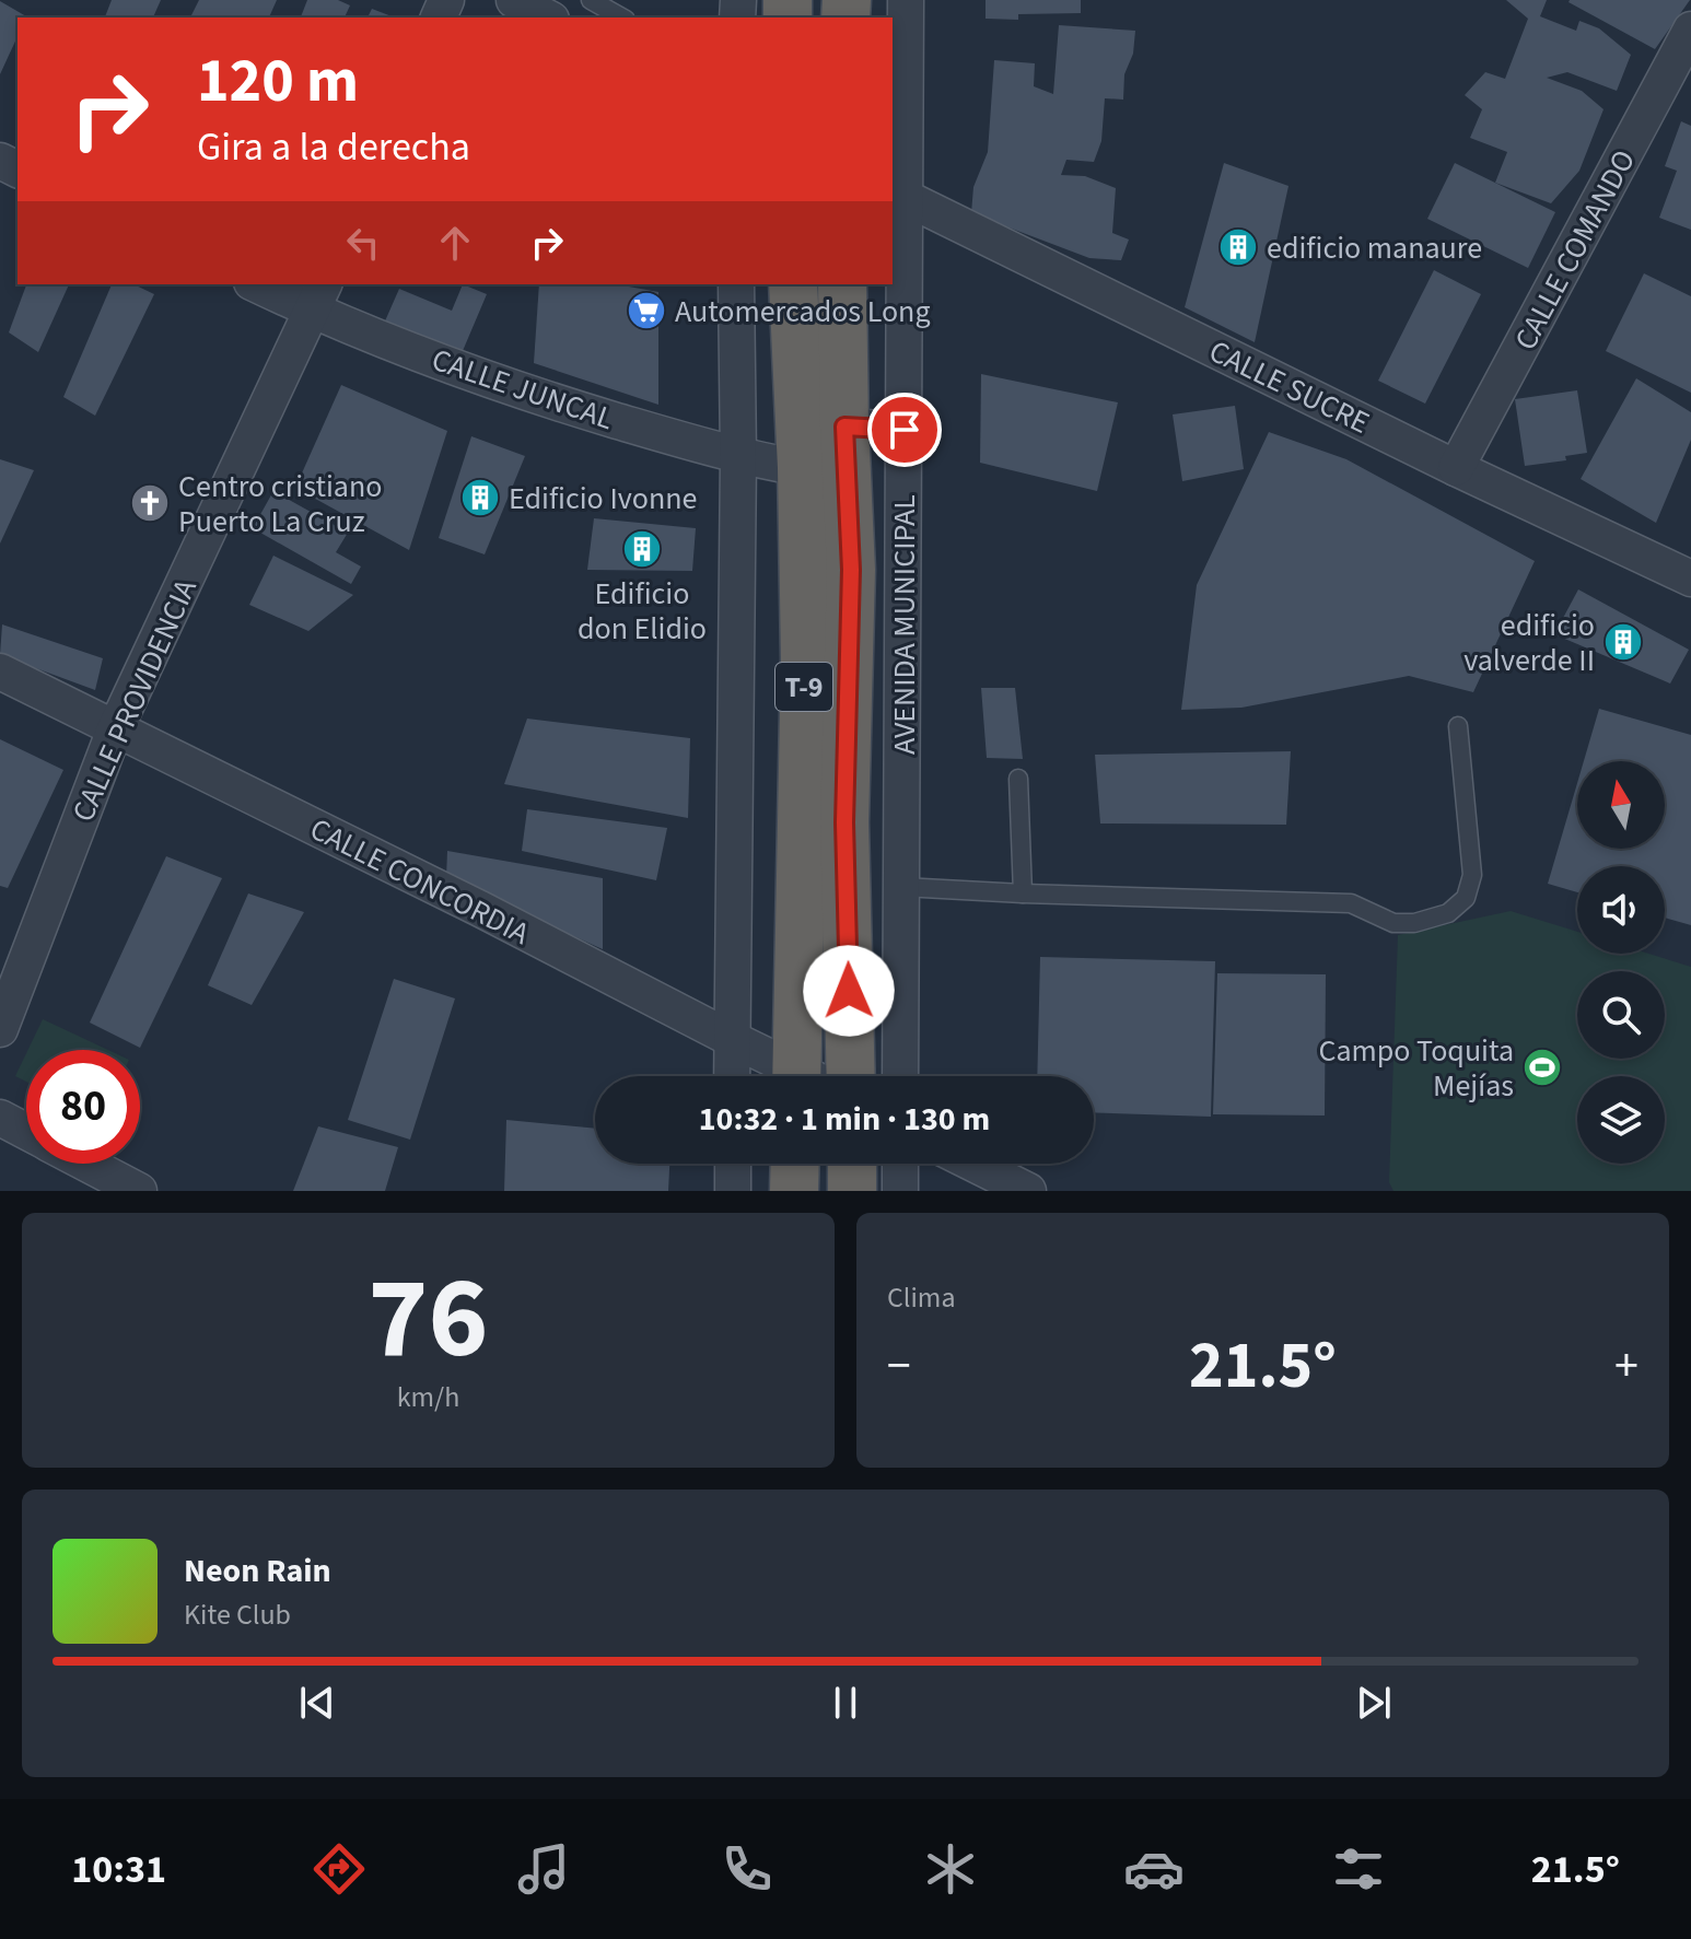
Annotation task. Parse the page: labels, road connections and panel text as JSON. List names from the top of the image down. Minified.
{"streets":{"highway":["AVENIDA MUNICIPAL","T-9"],"street":["CALLE COMANDO","CALLE SUCRE","CALLE JUNCAL","CALLE PROVIDENCIA","CALLE CONCORDIA"]},"crossings":[["CALLE COMANDO","CALLE SUCRE"],["CALLE SUCRE","AVENIDA MUNICIPAL"],["CALLE JUNCAL","T-9"],["CALLE JUNCAL","CALLE PROVIDENCIA"],["T-9","CALLE CONCORDIA"],["CALLE PROVIDENCIA","CALLE CONCORDIA"]],"places":{"building":["edificio manaure","Edificio Ivonne","Edificio don Elidio","edificio valverde II"],"supermarket":["Automercados Long"],"church":["Centro cristiano Puerto La Cruz"],"sports":["Campo Toquita Mejías"]},"north":"top","page":{"turn":["120 m","Gira a la derecha"],"limit":"80","trip":"10:32 · 1 min · 130 m","tile":[["76","km/h"],"Clima"],"heat":["−","21.5°","+"],"song":["Neon Rain","Kite Club"],"tabs":["10:31","21.5°"]}}
